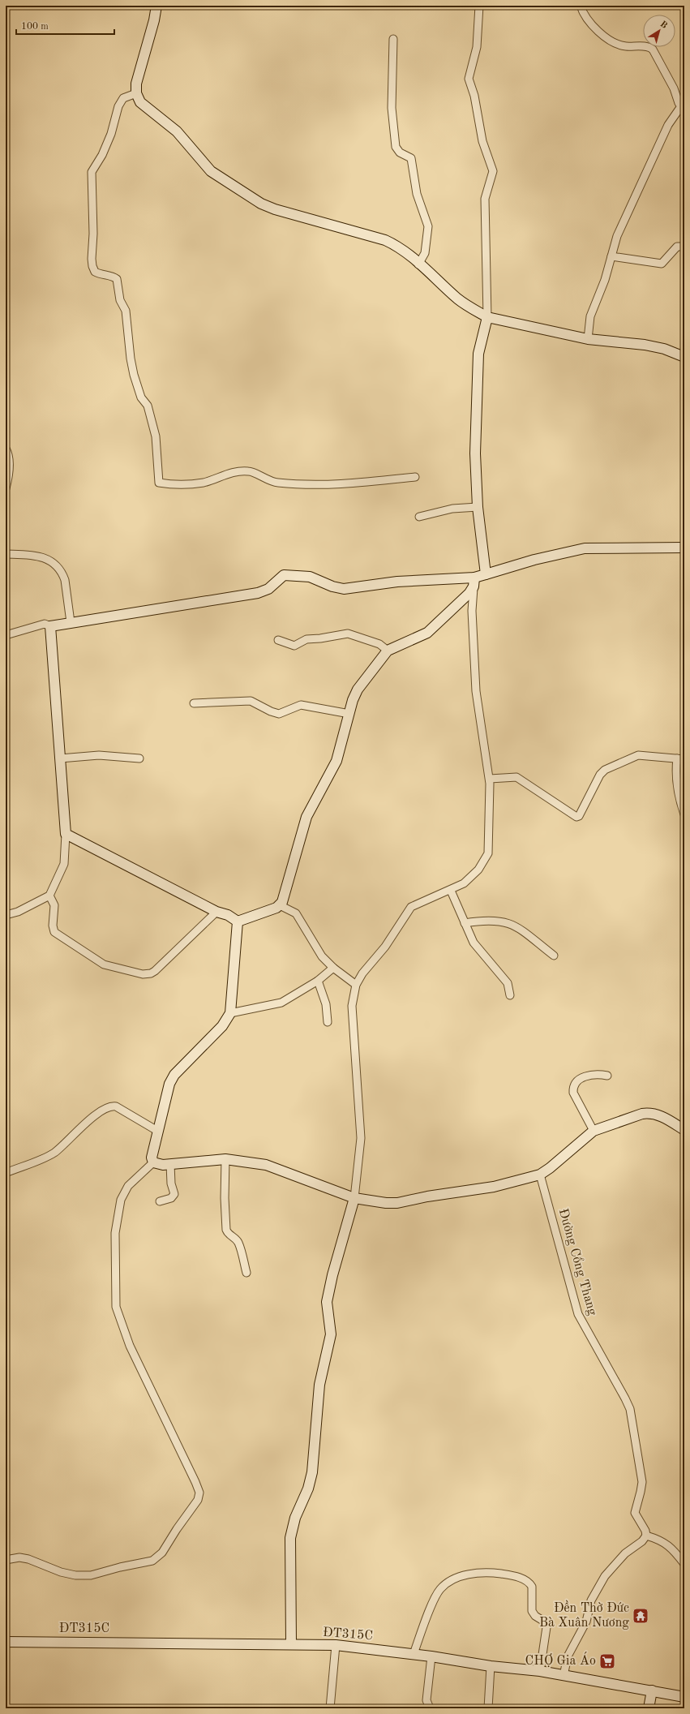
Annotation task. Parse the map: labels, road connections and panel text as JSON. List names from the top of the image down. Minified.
{"streets":{"street":["Đường Cổng Thang","ĐT315C"]},"places":{"temple":["Đền Thờ Đức Bà Xuân Nương"],"supermarket":["CHỢ Gia Áo"]},"scale_bar":"100 m","north":"top right"}
